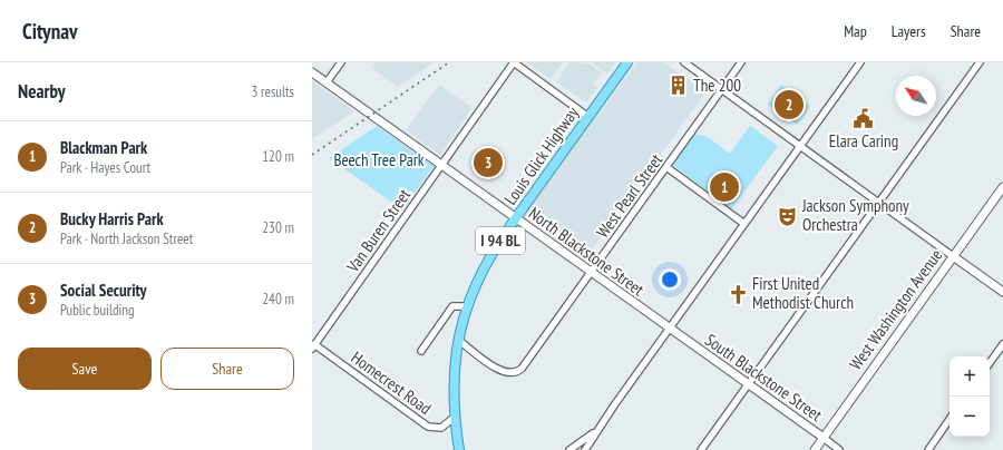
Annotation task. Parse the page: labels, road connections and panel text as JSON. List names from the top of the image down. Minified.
{"streets":{"main road":["Louis Glick Highway","I 94 BL","North Blackstone Street","West Washington Avenue","South Blackstone Street"],"street":["West Pearl Street","Van Buren Street","Homecrest Road"]},"crossings":[["Louis Glick Highway","West Pearl Street"],["Louis Glick Highway","North Blackstone Street"],["Louis Glick Highway","Homecrest Road"],["West Pearl Street","North Blackstone Street"],["Van Buren Street","North Blackstone Street"],["Van Buren Street","Homecrest Road"],["North Blackstone Street","South Blackstone Street"],["West Washington Avenue","South Blackstone Street"]],"parks":["Beech Tree Park"],"places":{"building":["The 200"],"public building":["Elara Caring"],"theatre":["Jackson Symphony Orchestra"],"church":["First United Methodist Church"]},"north":"top left","page":{"header":"Citynav","nav":["Map","Layers","Share"],"heading":["Nearby","3 results"],"pins":["2","3","1"],"list":[{"mark":"1","name":"Blackman Park","note":"Park · Hayes Court","value":"120 m"},{"mark":"2","name":"Bucky Harris Park","note":"Park · North Jackson Street","value":"230 m"},{"mark":"3","name":"Social Security","note":"Public building","value":"240 m"}],"buttons":["Save","Share"],"map_buttons":["+","−"]}}
